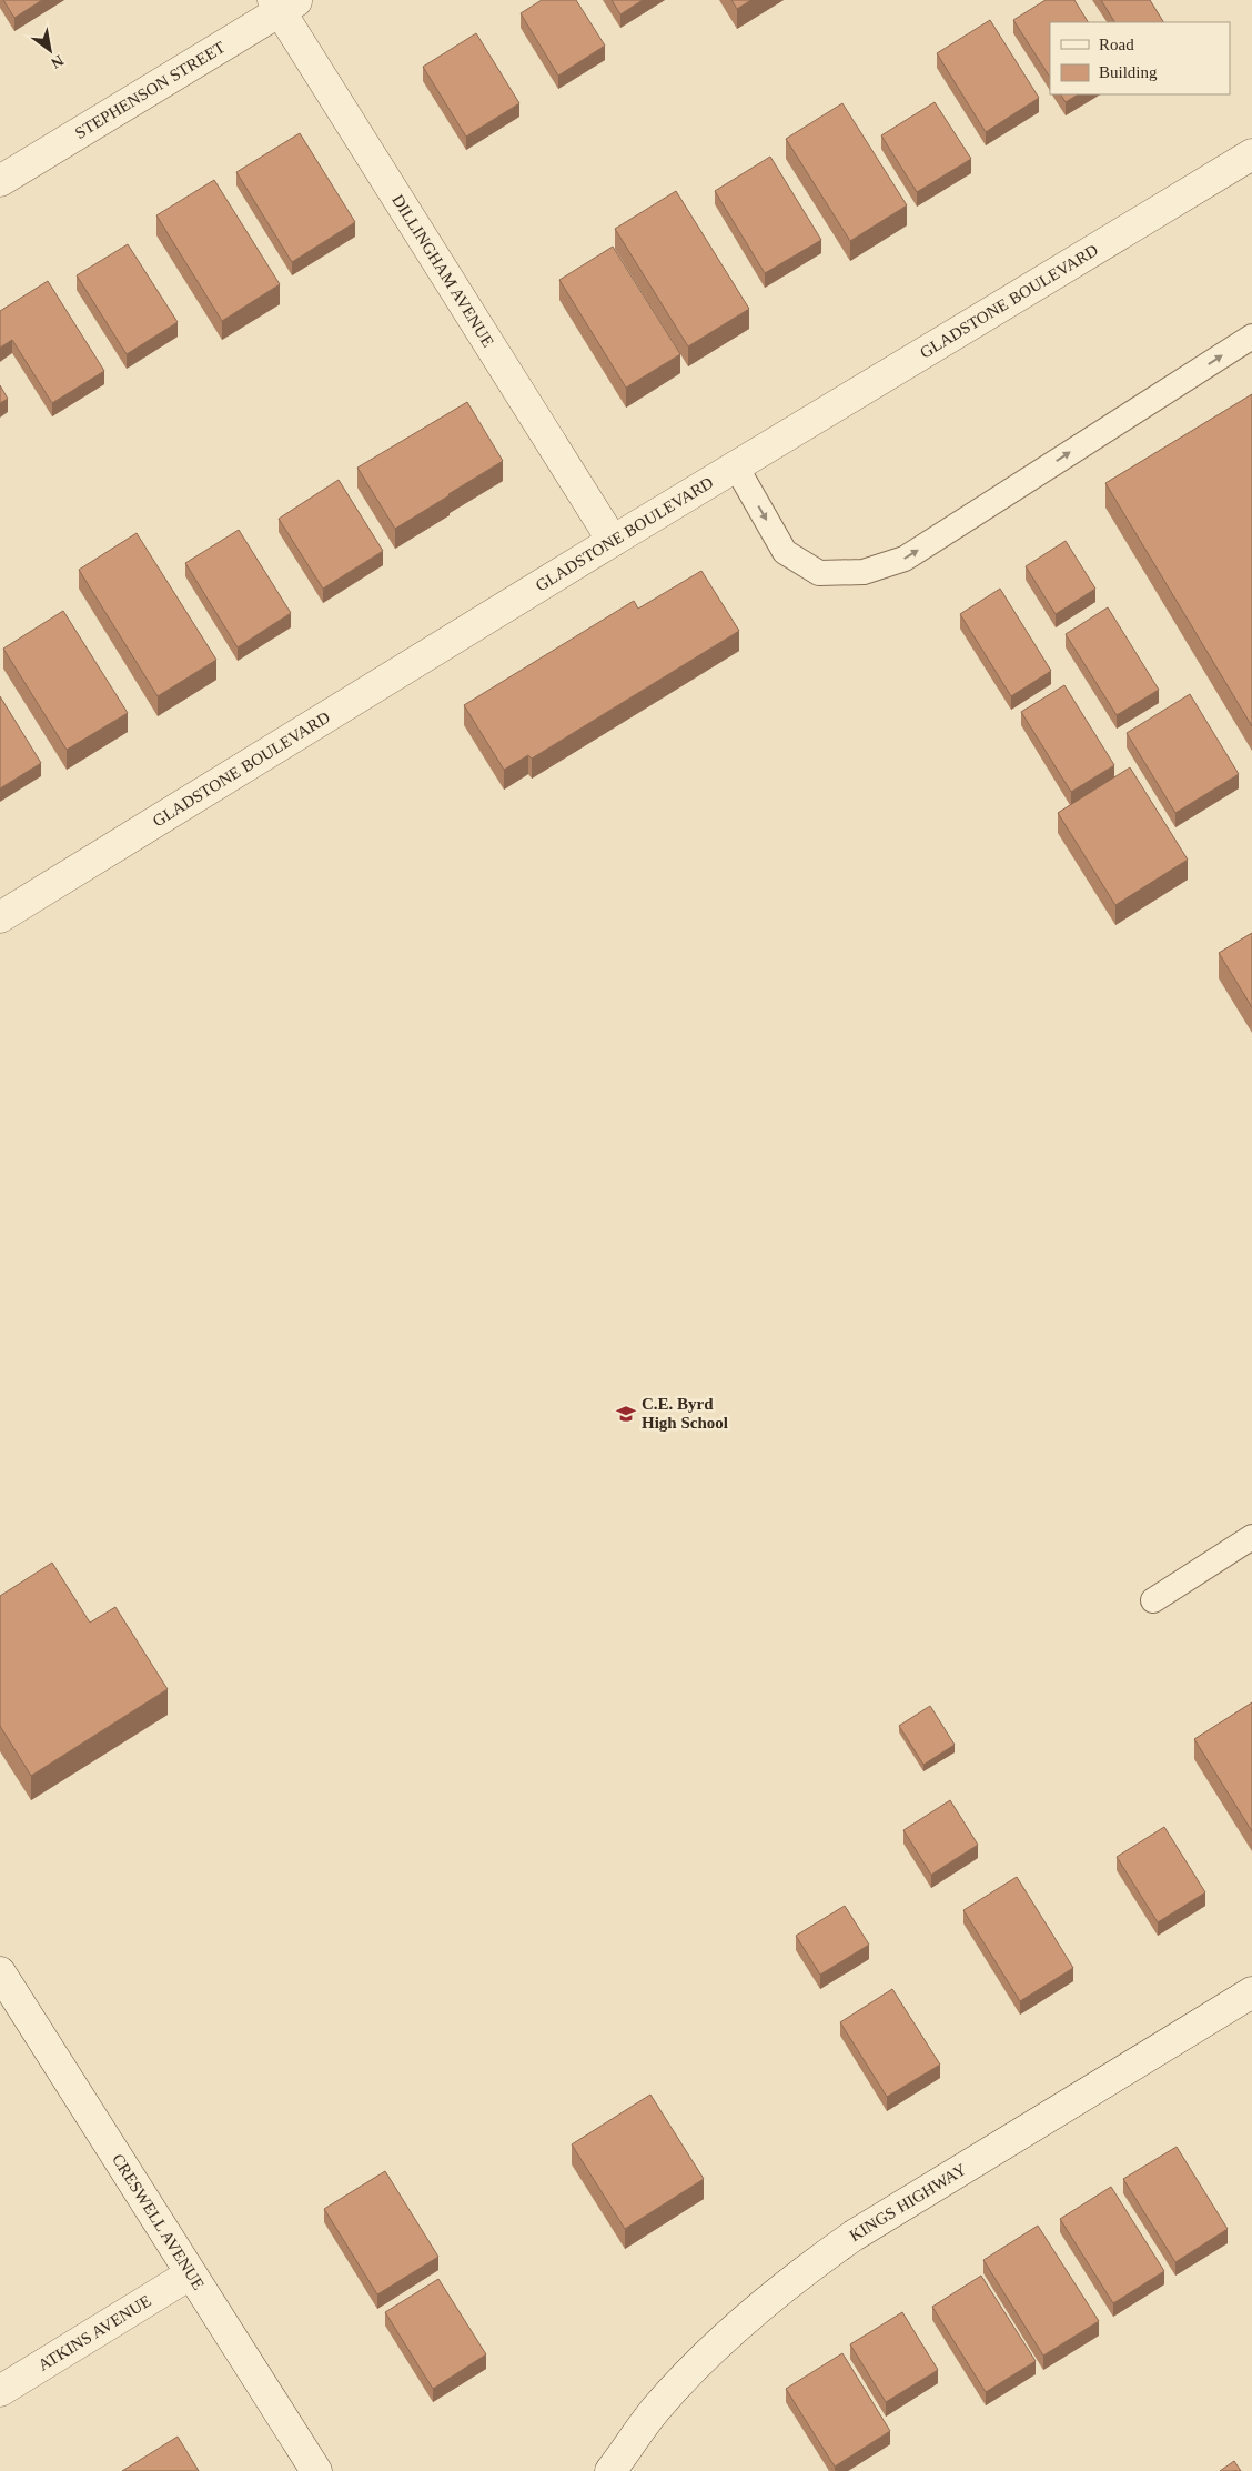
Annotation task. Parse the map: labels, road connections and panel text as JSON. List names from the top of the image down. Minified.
{"streets":{"street":["STEPHENSON STREET","DILLINGHAM AVENUE","GLADSTONE BOULEVARD","KINGS HIGHWAY","CRESWELL AVENUE","ATKINS AVENUE"]},"crossings":[["STEPHENSON STREET","DILLINGHAM AVENUE"],["DILLINGHAM AVENUE","GLADSTONE BOULEVARD"],["CRESWELL AVENUE","ATKINS AVENUE"]],"places":{"school or university":["C.E. Byrd High School"]},"legend":["Road","Building"],"north":"bottom right"}
